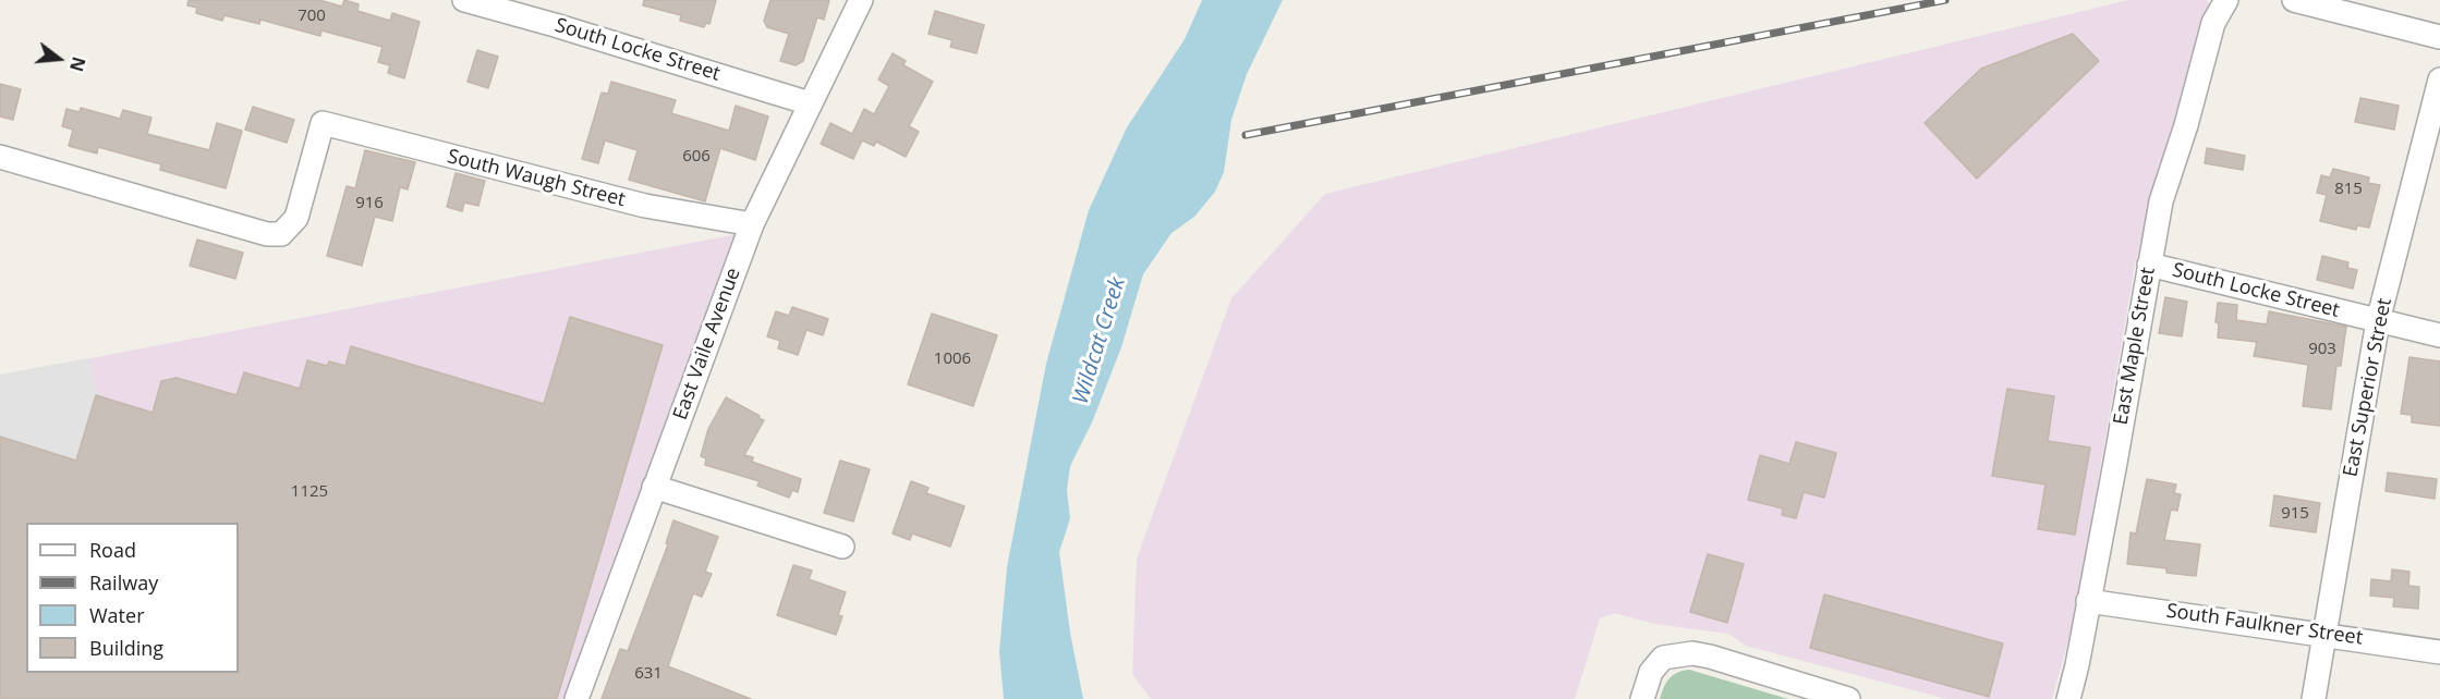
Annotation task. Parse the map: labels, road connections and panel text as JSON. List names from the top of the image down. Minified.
{"streets":{"street":["South Locke Street","South Waugh Street","East Vaile Avenue","East Maple Street","East Superior Street","South Faulkner Street"]},"crossings":[["South Locke Street","East Vaile Avenue"],["South Locke Street","East Maple Street"],["South Locke Street","East Superior Street"],["South Waugh Street","East Vaile Avenue"],["East Maple Street","South Faulkner Street"],["East Superior Street","South Faulkner Street"]],"water":["Wildcat Creek"],"house_numbers":["700","606","815","916","903","1006","1125","915","631"],"legend":["Road","Railway","Water","Building"],"north":"right"}
